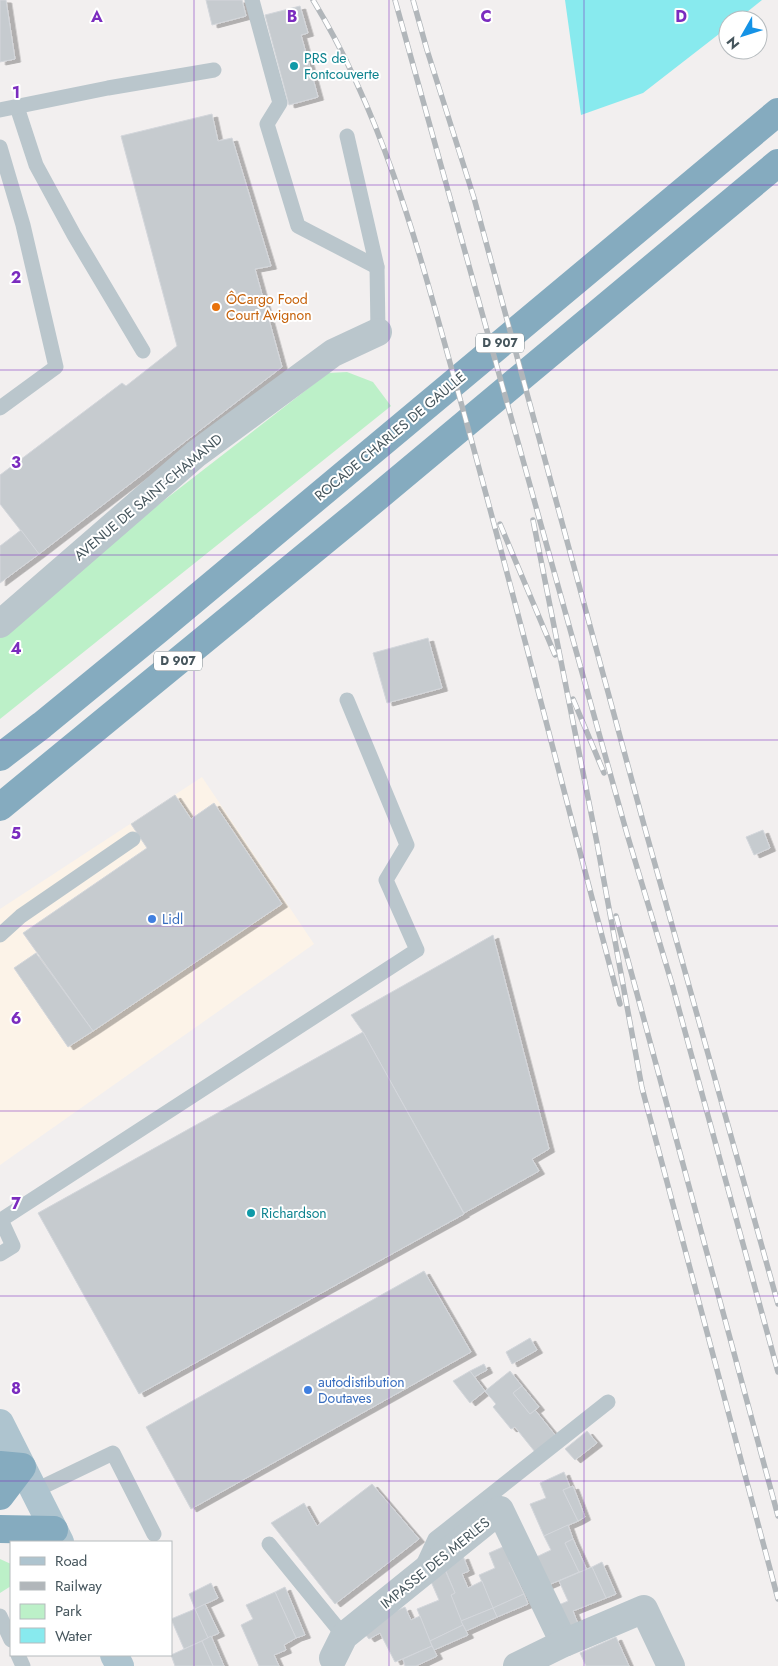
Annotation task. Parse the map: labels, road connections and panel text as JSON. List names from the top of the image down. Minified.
{"streets":{"highway":["D 907","ROCADE CHARLES DE GAULLE"],"street":["AVENUE DE SAINT-CHAMAND","IMPASSE DES MERLES"]},"places":["PRS de Fontcouverte","ÔCargo Food Court Avignon","Lidl","Richardson","autodistibution Doutaves"],"legend":["Road","Railway","Park","Water"],"north":"bottom left","grid":{"columns":["A","B","C","D"],"rows":["1","2","3","4","5","6","7","8"]}}
